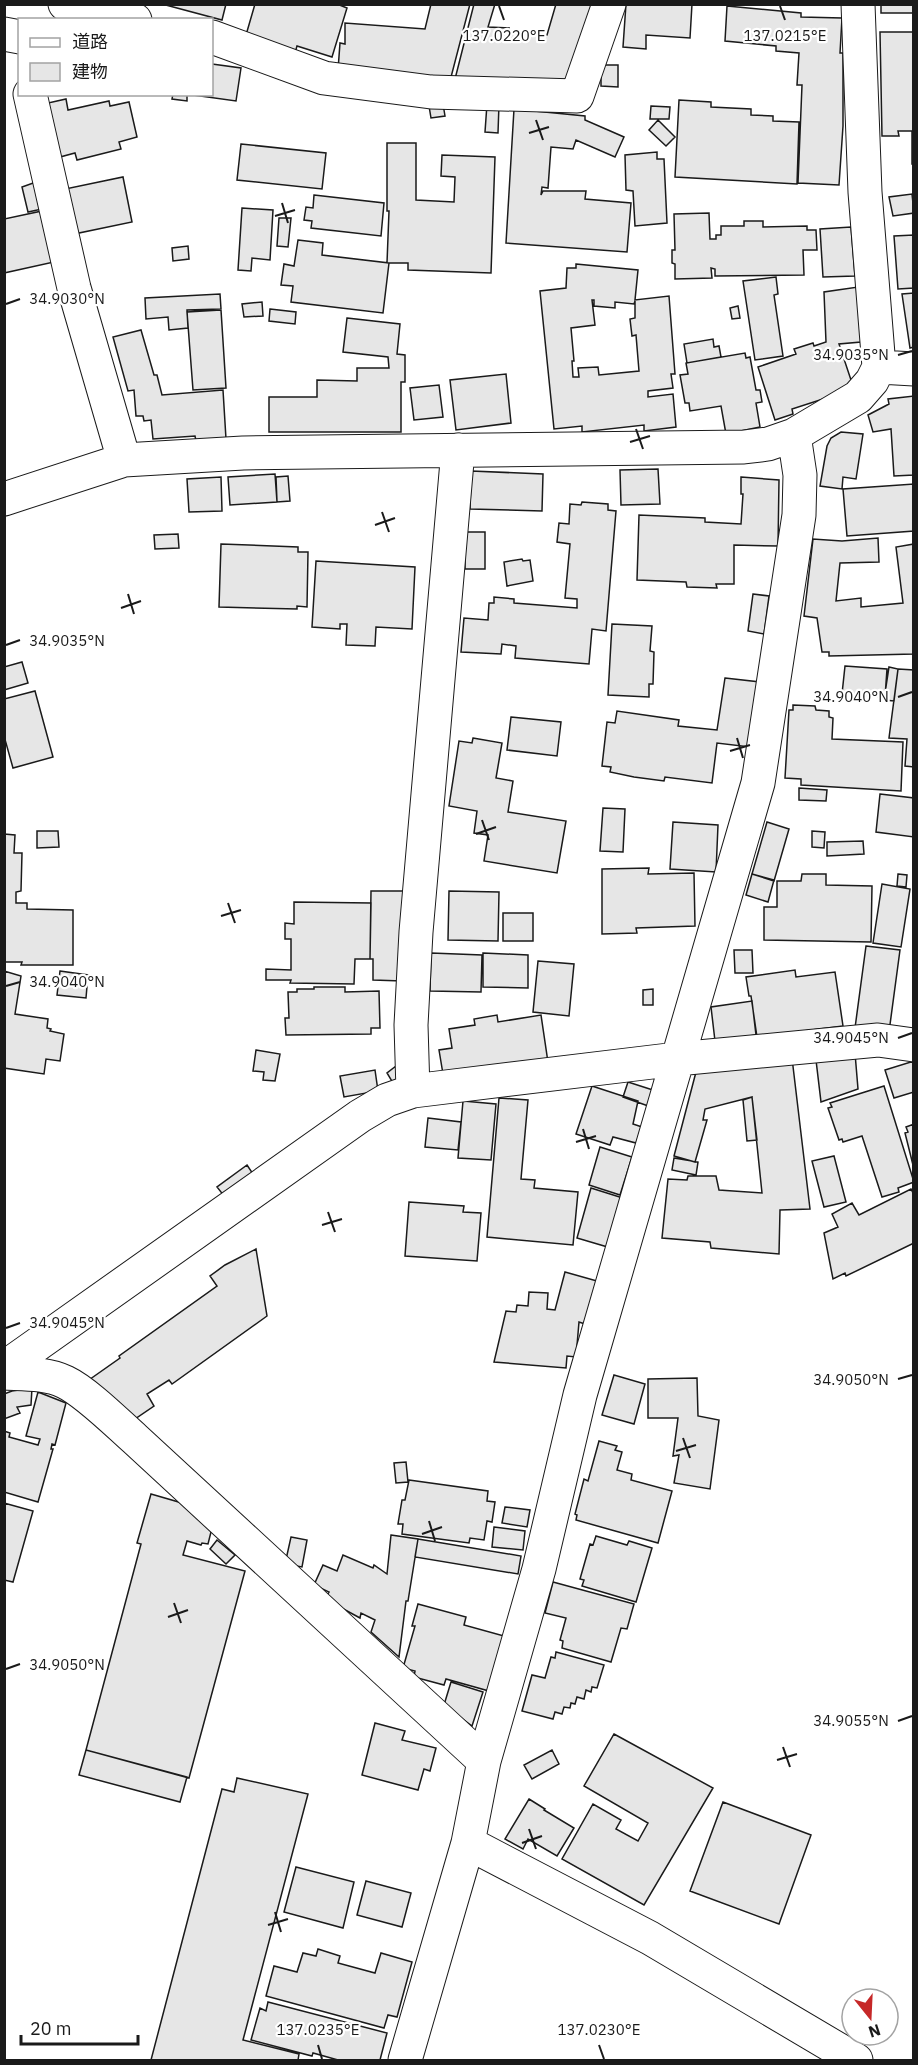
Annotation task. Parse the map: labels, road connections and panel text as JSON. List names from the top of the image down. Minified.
{"legend":["道路","建物"],"scale_bar":"20 m","north":"bottom","coordinates":["137.0220°E","137.0215°E","34.9030°N","34.9035°N","34.9040°N","34.9045°N","34.9050°N","34.9055°N","137.0235°E","137.0230°E"]}
